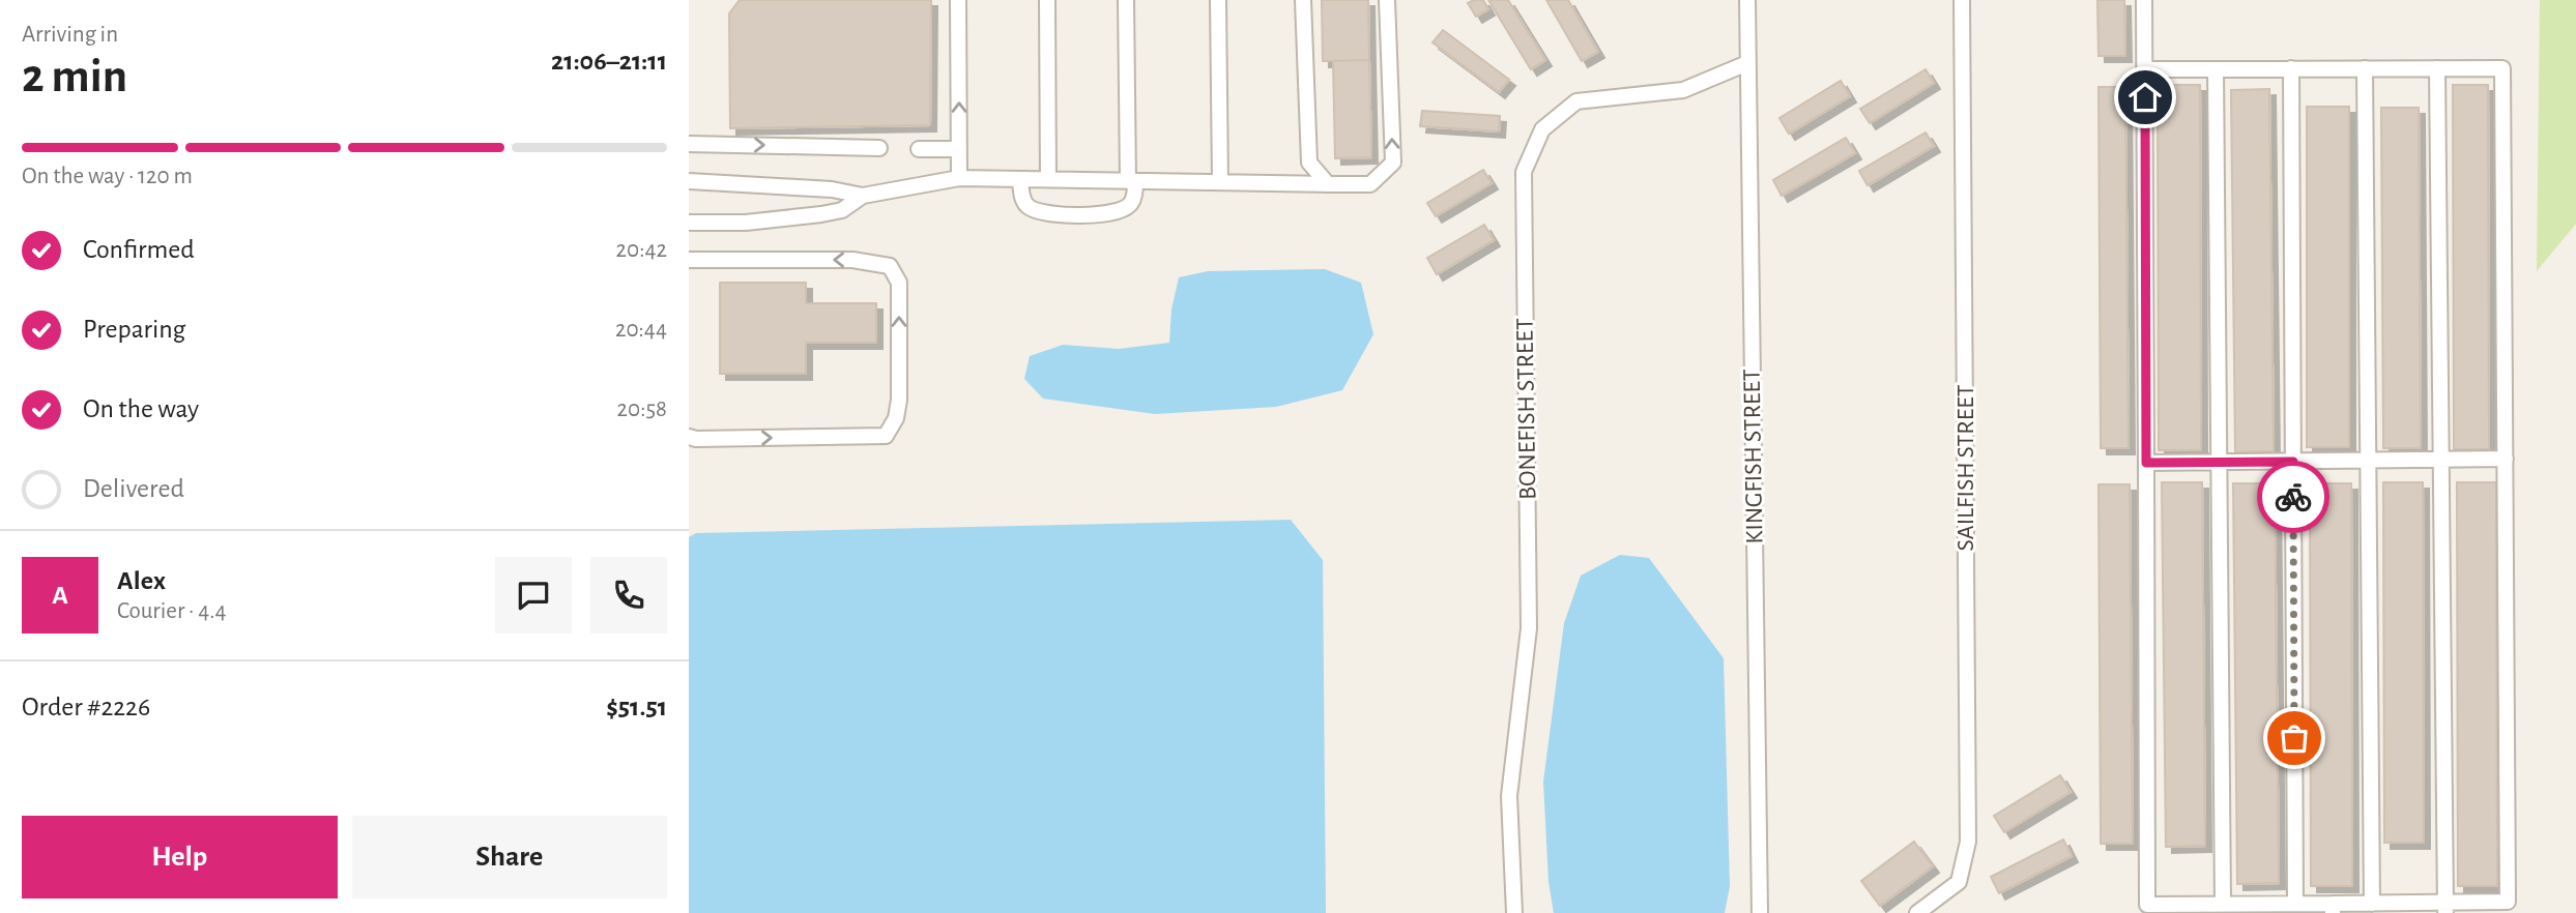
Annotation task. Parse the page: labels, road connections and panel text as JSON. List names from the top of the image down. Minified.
{"streets":{"lane":["BONEFISH STREET","KINGFISH STREET","SAILFISH STREET"]},"crossings":[["BONEFISH STREET","KINGFISH STREET"]],"page":{"heading":["2 min","Arriving in","21:06–21:11"],"panel":["Alex","Courier · 4.4","Order #2226","$51.51"],"bar":"On the way · 120 m","list":[["Confirmed","20:42"],["Preparing","20:44"],["On the way","20:58"],"Delivered"],"round":"A","buttons":["Help","Share"]}}
